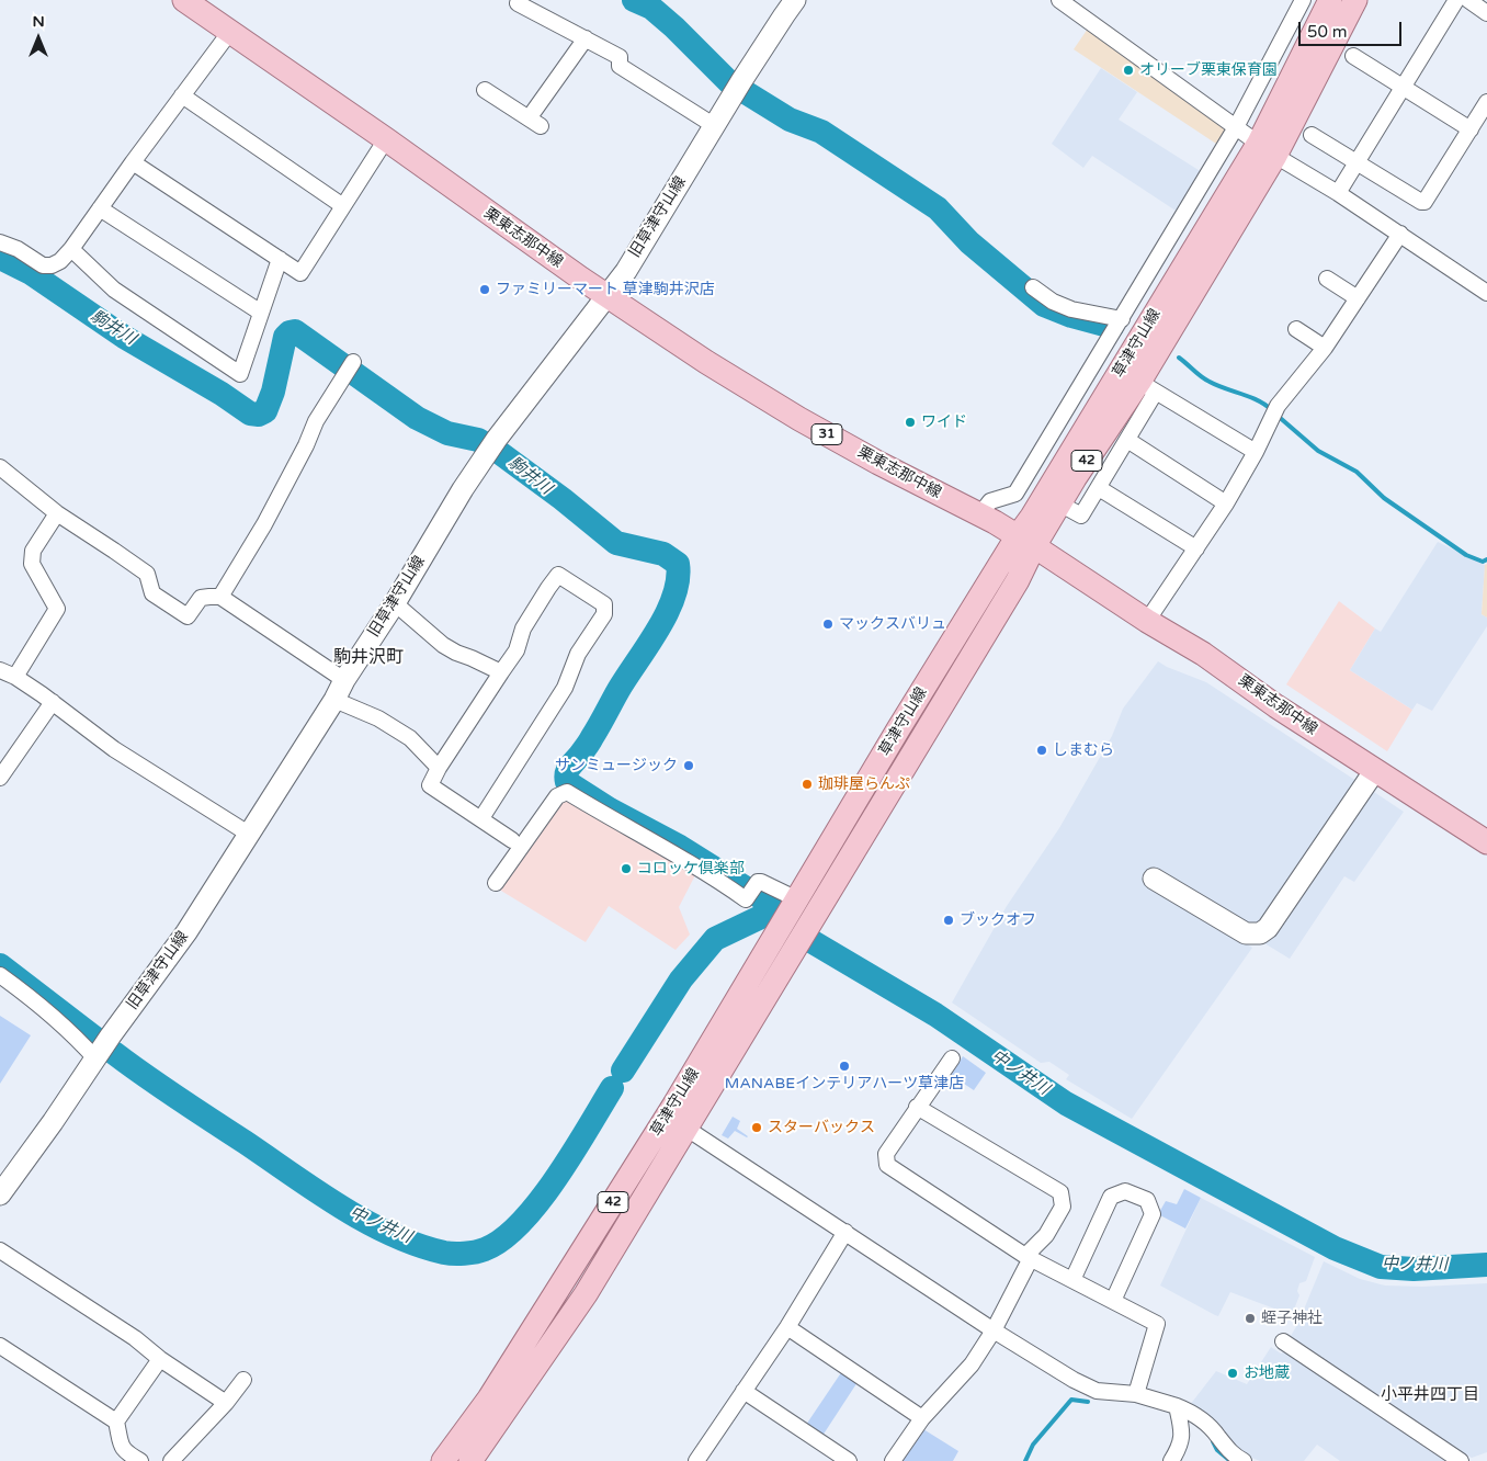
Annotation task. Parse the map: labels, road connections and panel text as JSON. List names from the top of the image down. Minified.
{"streets":{"main road":["栗東志那中線","草津守山線","31","42"],"street":["旧草津守山線"]},"crossings":[["旧草津守山線","栗東志那中線"],["栗東志那中線","草津守山線"]],"districts":["駒井沢町","小平井四丁目"],"water":["駒井川","中ノ井川"],"places":["オリーブ栗東保育園","ファミリーマート 草津駒井沢店","ワイド","マックスバリュ","しまむら","サンミュージック","珈琲屋らんぷ","コロッケ倶楽部","ブックオフ","MANABEインテリアハーツ草津店","スターバックス","蛭子神社","お地蔵"],"scale_bar":"50 m","north":"top"}
